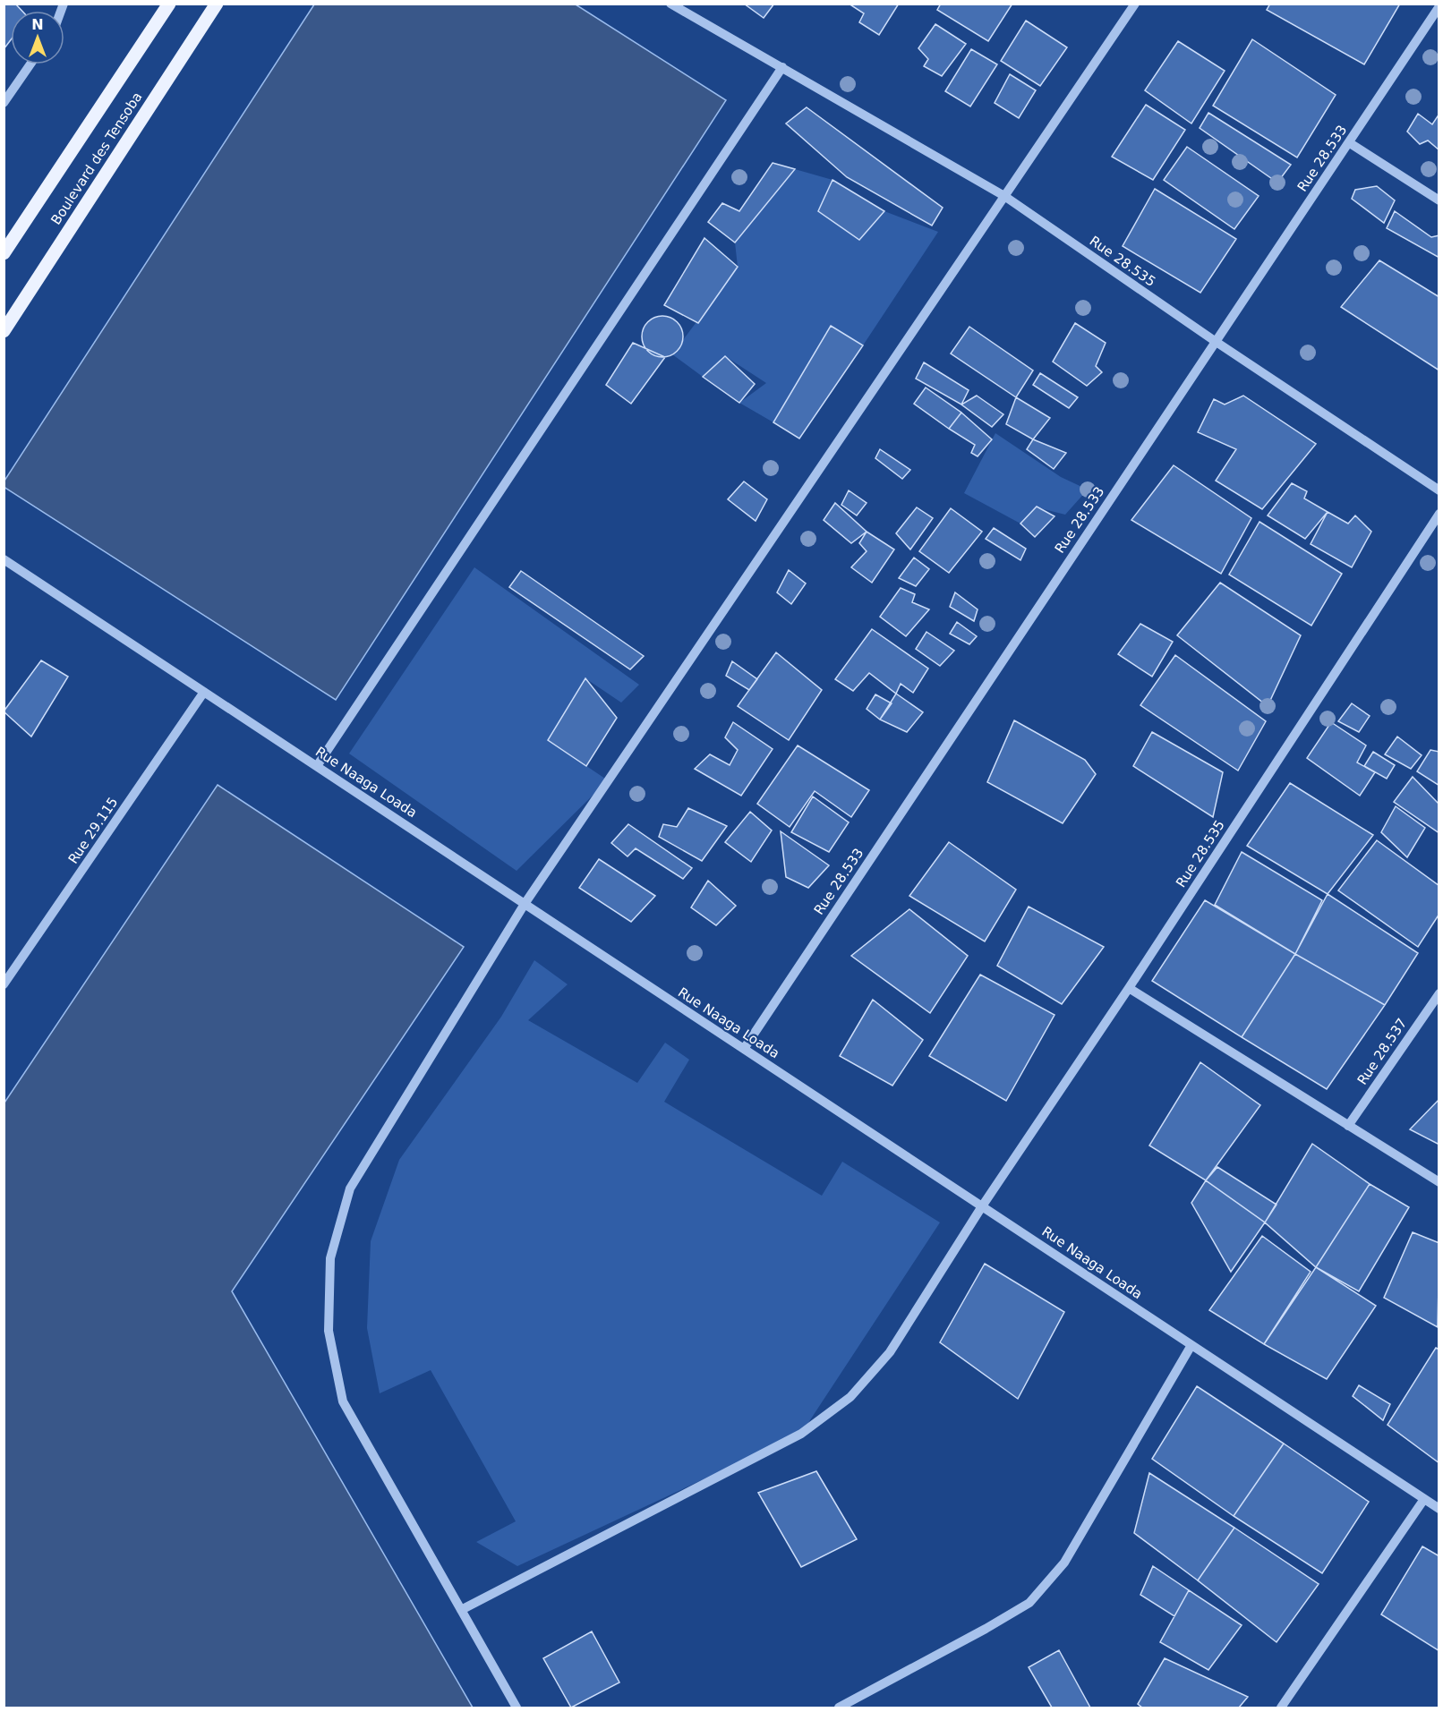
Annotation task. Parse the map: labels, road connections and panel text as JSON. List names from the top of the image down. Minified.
{"streets":{"main road":["Boulevard des Tensoba"],"street":["Rue 28.533","Rue 28.535","Rue Naaga Loada","Rue 29.115","Rue 28.537"]},"crossings":[["Rue 28.533","Rue 28.535"],["Rue 28.533","Rue Naaga Loada"],["Rue 28.535","Rue Naaga Loada"],["Rue Naaga Loada","Rue 29.115"]],"north":"top"}
